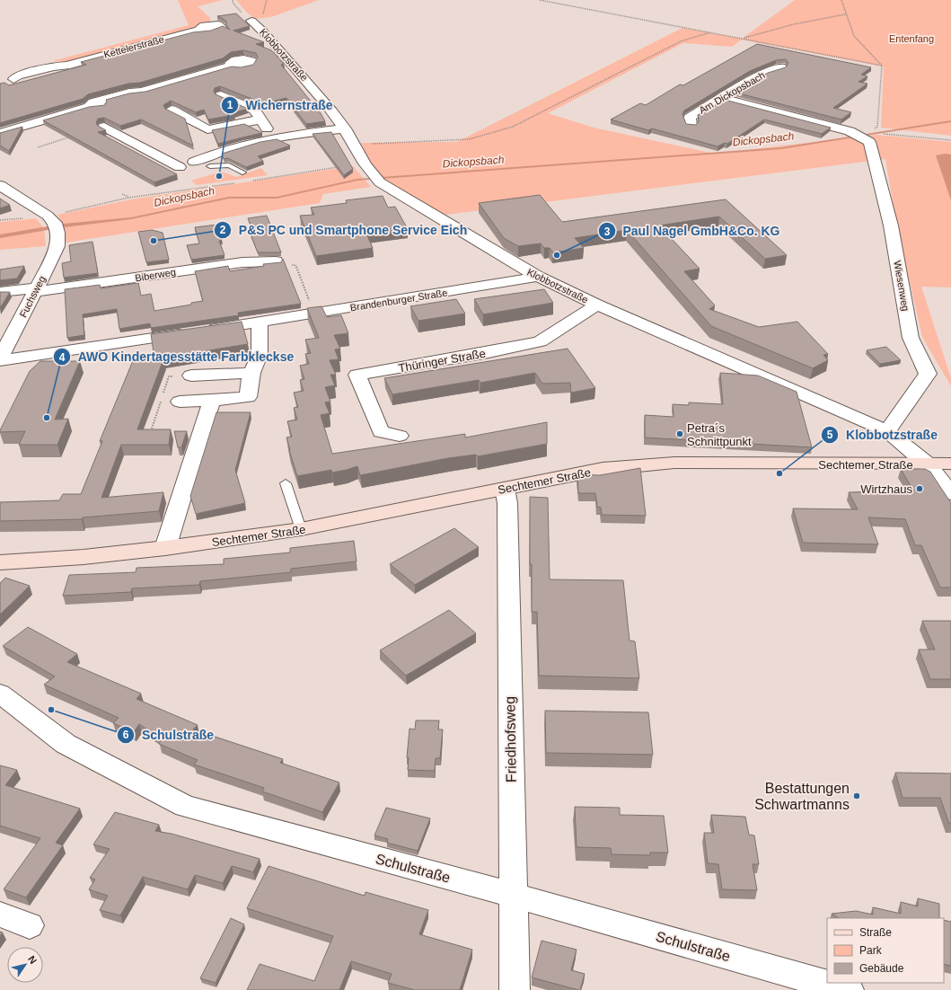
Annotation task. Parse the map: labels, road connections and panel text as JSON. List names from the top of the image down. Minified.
{"streets":{"street":["Kettelerstraße","Klobbotzstraße","Am Dickopsbach","Biberweg","Wiesenweg","Fuchsweg","Brandenburger Straße","Thüringer Straße","Sechtemer Straße","Friedhofsweg","Schulstraße"]},"crossings":[["Klobbotzstraße","Wiesenweg"],["Klobbotzstraße","Brandenburger Straße"],["Klobbotzstraße","Thüringer Straße"],["Klobbotzstraße","Sechtemer Straße"],["Am Dickopsbach","Wiesenweg"],["Biberweg","Fuchsweg"],["Fuchsweg","Brandenburger Straße"],["Sechtemer Straße","Friedhofsweg"],["Friedhofsweg","Schulstraße"]],"water":["Dickopsbach"],"parks":["Entenfang"],"places":["Wichernstraße","P&S PC und Smartphone Service Eich","Paul Nagel GmbH&Co. KG","AWO Kindertagesstätte Farbkleckse","Petra´s Schnittpunkt","Klobbotzstraße","Wirtzhaus","Schulstraße","Bestattungen Schwartmanns"],"legend":["Straße","Park","Gebäude"],"north":"top right"}
